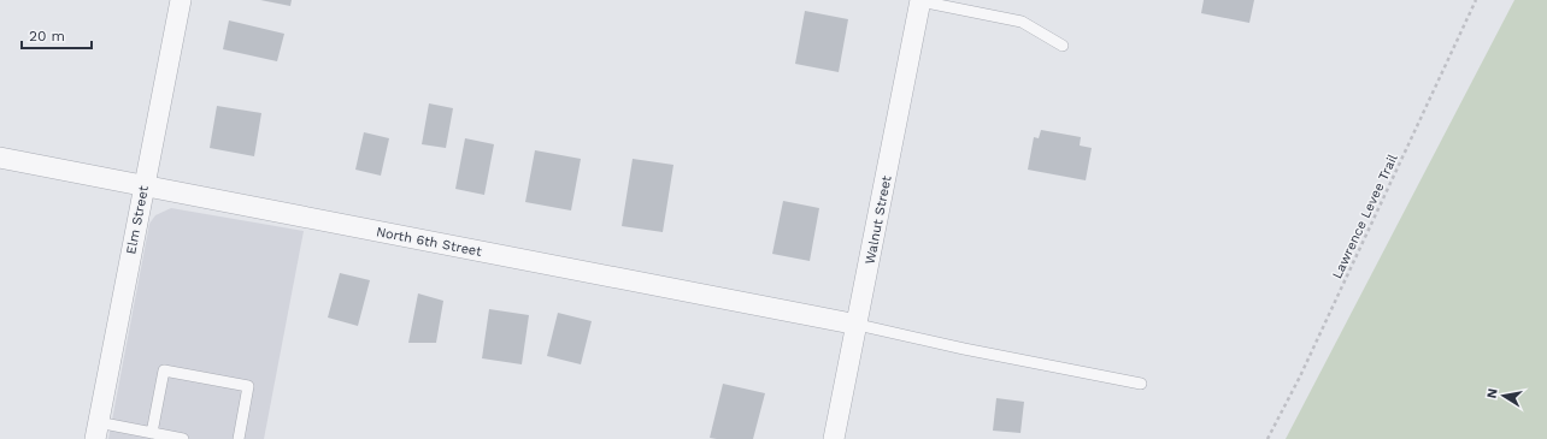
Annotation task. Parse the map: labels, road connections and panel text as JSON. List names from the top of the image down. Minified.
{"streets":{"street":["Elm Street","Walnut Street","North 6th Street"],"path":["Lawrence Levee Trail"]},"crossings":[["Elm Street","North 6th Street"],["Walnut Street","North 6th Street"]],"scale_bar":"20 m","north":"left"}
